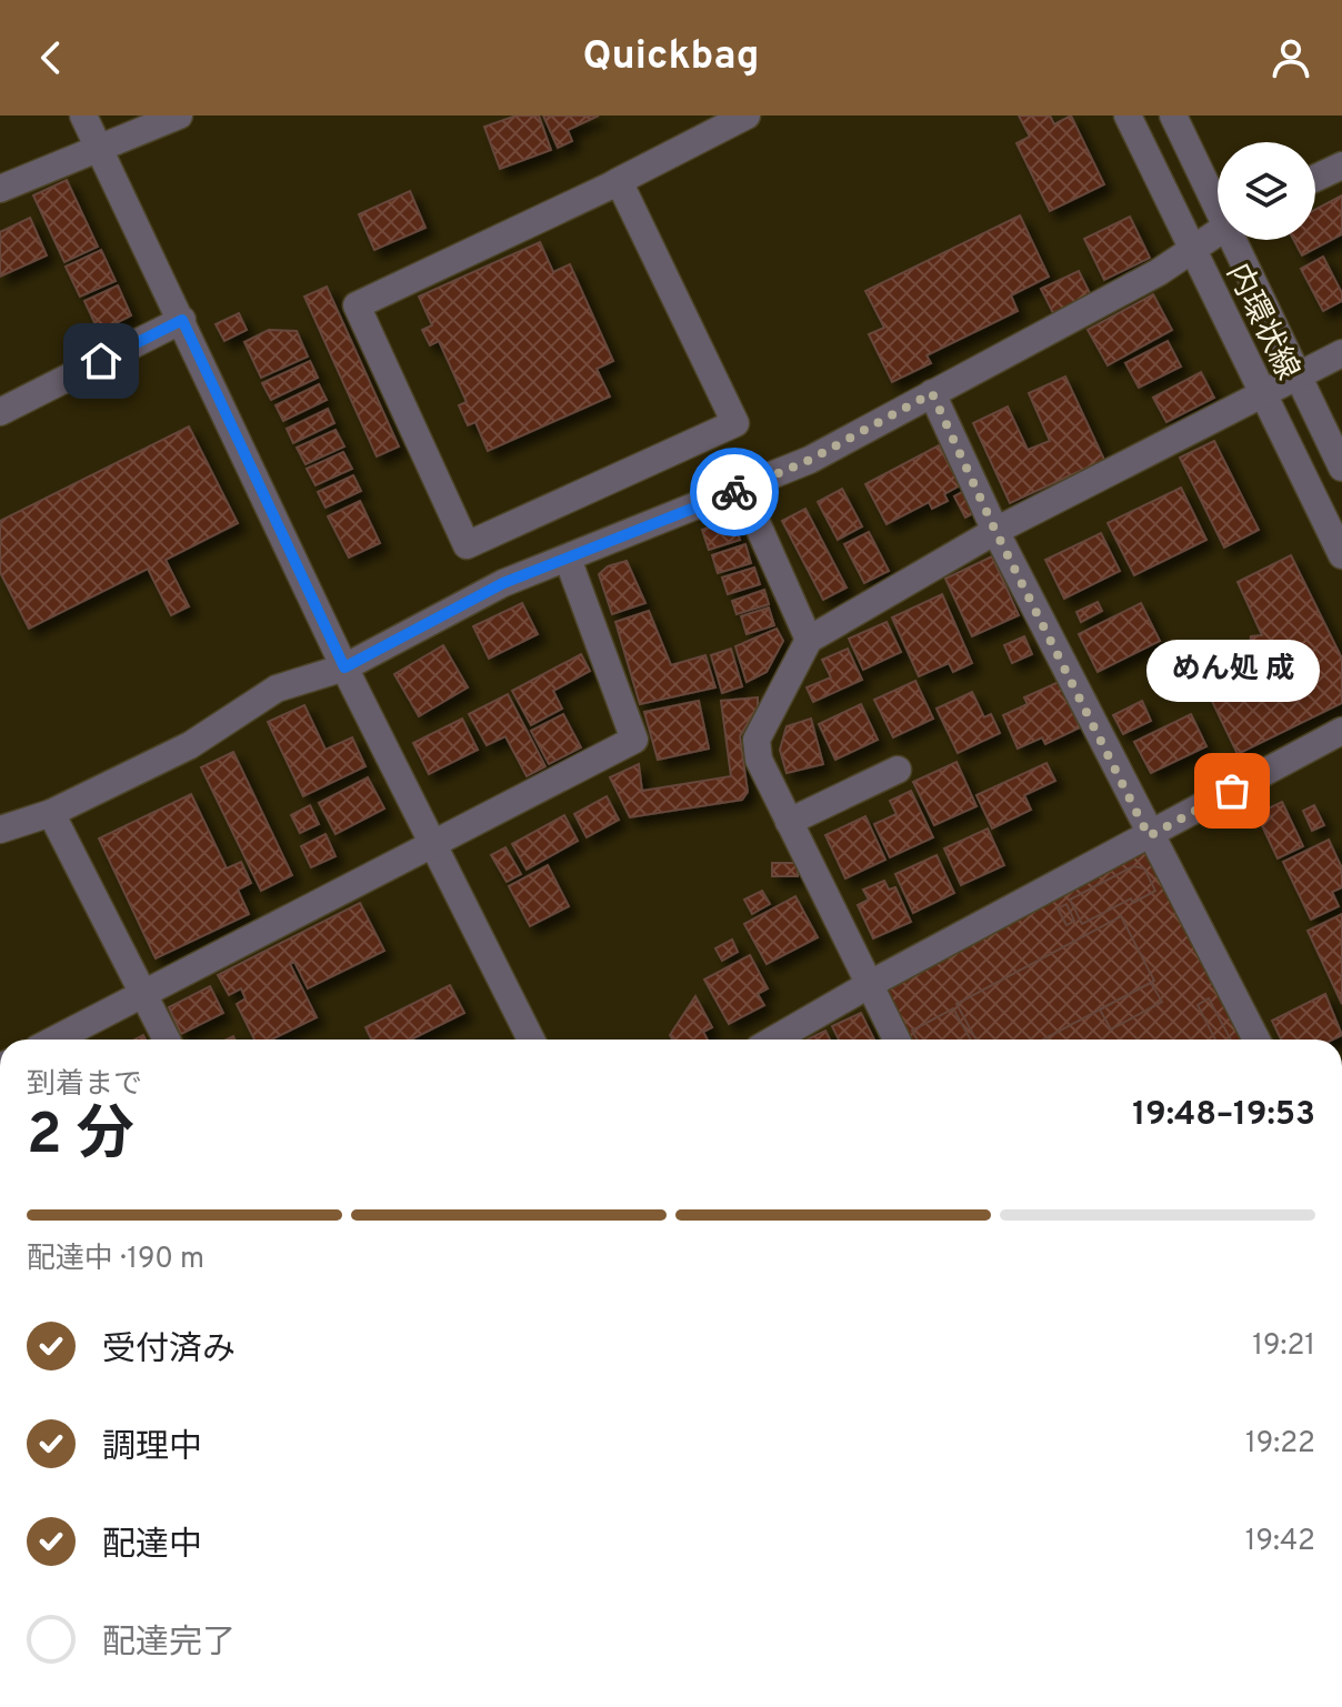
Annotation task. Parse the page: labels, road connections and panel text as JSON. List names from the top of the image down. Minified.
{"streets":{"street":["内環状線"]},"places":["めん処 成"],"page":{"header":"Quickbag","bubble":"めん処 成","heading":["2 分","到着まで","19:48–19:53"],"bar":"配達中 · 190 m","list":[["受付済み","19:21"],["調理中","19:22"],["配達中","19:42"],"配達完了"]}}
